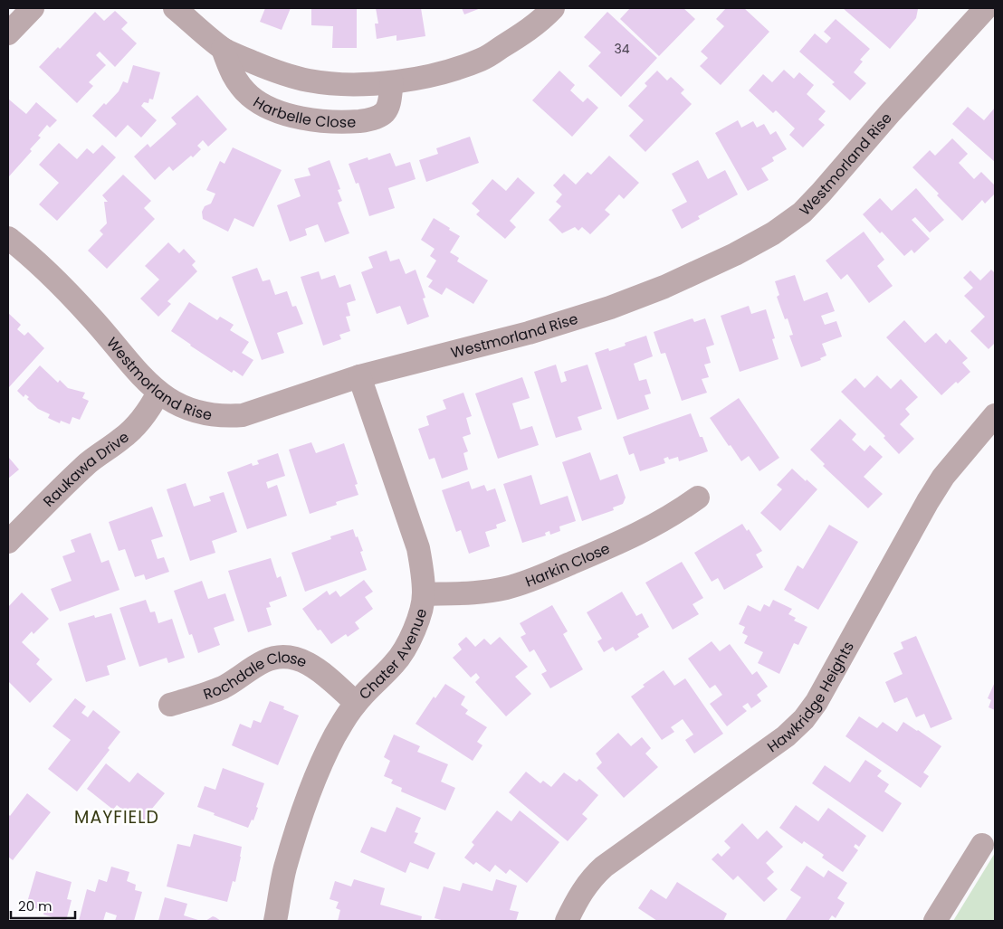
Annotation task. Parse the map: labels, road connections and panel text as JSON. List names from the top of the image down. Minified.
{"streets":{"street":["Harbelle Close","Westmorland Rise","Raukawa Drive","Harkin Close","Chater Avenue","Rochdale Close","Hawkridge Heights"]},"crossings":[["Westmorland Rise","Raukawa Drive"],["Westmorland Rise","Chater Avenue"],["Harkin Close","Chater Avenue"],["Chater Avenue","Rochdale Close"]],"districts":["MAYFIELD"],"house_numbers":["34"],"scale_bar":"20 m"}
